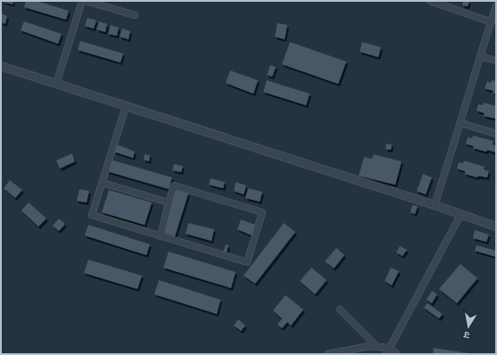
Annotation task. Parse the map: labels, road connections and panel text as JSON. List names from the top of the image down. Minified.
{"north":"bottom"}
